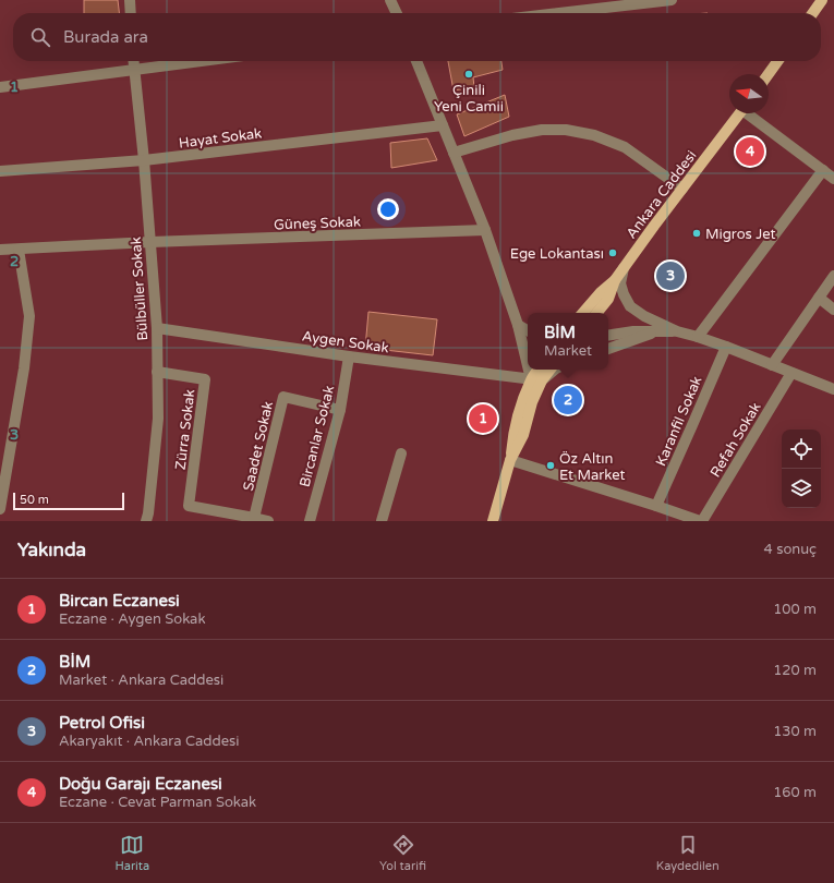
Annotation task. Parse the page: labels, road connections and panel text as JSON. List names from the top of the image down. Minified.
{"streets":{"main road":["Ankara Caddesi"],"street":["Hayat Sokak","Güneş Sokak","Bülbüller Sokak","Aygen Sokak","Karanfil Sokak","Zürra Sokak","Bircanlar Sokak","Refah Sokak","Saadet Sokak"]},"crossings":[["Hayat Sokak","Bülbüller Sokak"],["Güneş Sokak","Bülbüller Sokak"],["Bülbüller Sokak","Aygen Sokak"],["Bülbüller Sokak","Zürra Sokak"],["Aygen Sokak","Bircanlar Sokak"],["Zürra Sokak","Saadet Sokak"],["Bircanlar Sokak","Saadet Sokak"]],"places":["Çinili Yeni Camii","Migros Jet","Ege Lokantası","Öz Altın Et Market"],"scale_bar":"50 m","north":"left","page":{"search":"Burada ara","pins":["4","3","2","1"],"popup":["BİM","Market"],"scale":"50 m","heading":["Yakında","4 sonuç"],"list":[{"mark":"1","name":"Bircan Eczanesi","note":"Eczane · Aygen Sokak","value":"100 m"},{"mark":"2","name":"BİM","note":"Market · Ankara Caddesi","value":"120 m"},{"mark":"3","name":"Petrol Ofisi","note":"Akaryakıt · Ankara Caddesi","value":"130 m"},{"mark":"4","name":"Doğu Garajı Eczanesi","note":"Eczane · Cevat Parman Sokak","value":"160 m"}],"nav":["Harita","Yol tarifi","Kaydedilen"]},"grid":{"rows":["1","2","3"]}}
